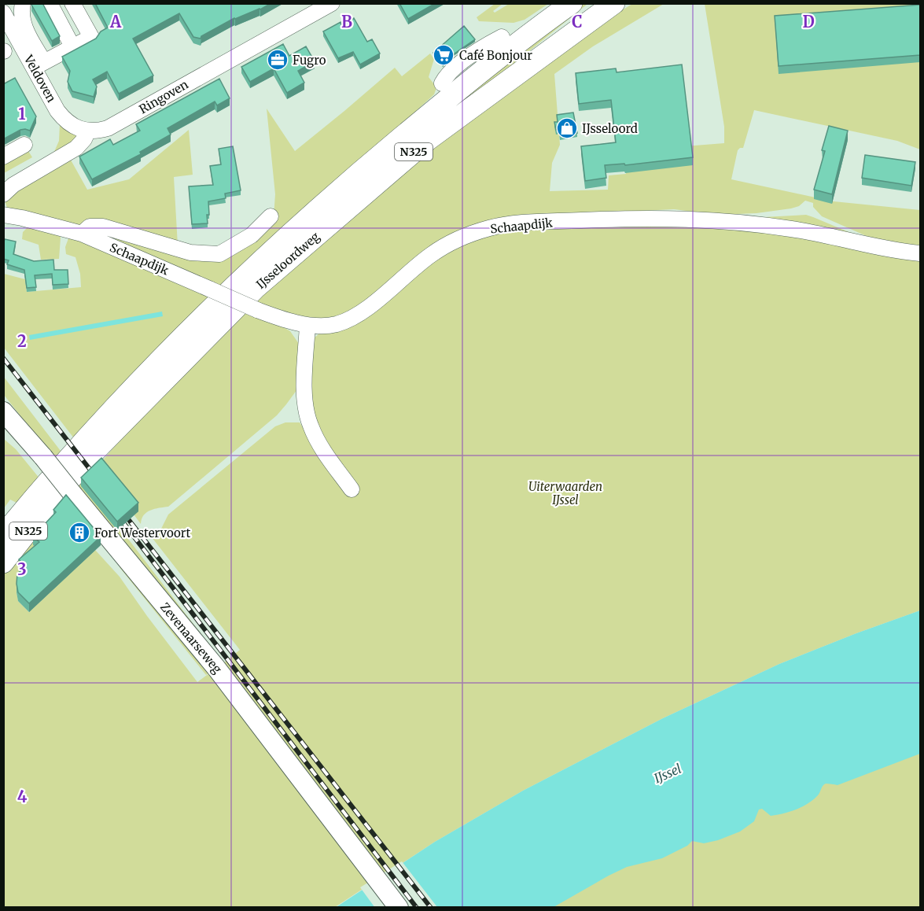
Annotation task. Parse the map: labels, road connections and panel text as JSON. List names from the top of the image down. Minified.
{"streets":{"highway":["N325","IJsseloordweg"],"main road":["Zevenaarseweg"],"street":["Veldoven","Ringoven","Schaapdijk"]},"crossings":[["Veldoven","Ringoven"]],"water":["IJssel"],"parks":["Uiterwaarden IJssel"],"places":{"supermarket":["Café Bonjour"],"office":["Fugro"],"shop":["IJsseloord"],"building":["Fort Westervoort"]},"grid":{"columns":["A","B","C","D"],"rows":["1","2","3","4"]}}
